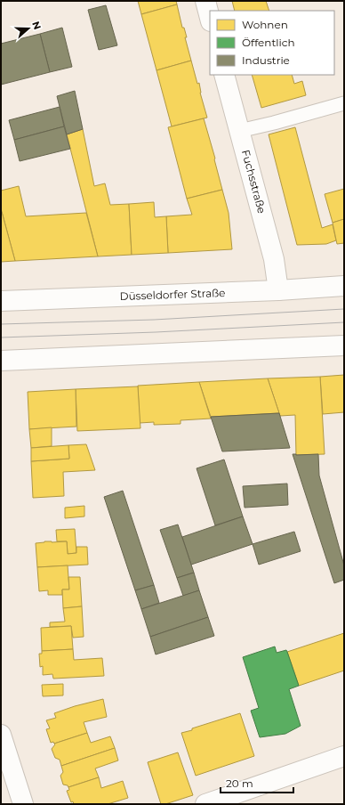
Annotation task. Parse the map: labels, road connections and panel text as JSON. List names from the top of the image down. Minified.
{"streets":{"main road":["Fuchsstraße","Düsseldorfer Straße"]},"crossings":[["Fuchsstraße","Düsseldorfer Straße"]],"legend":["Wohnen","Öffentlich","Industrie"],"scale_bar":"20 m","north":"right"}
